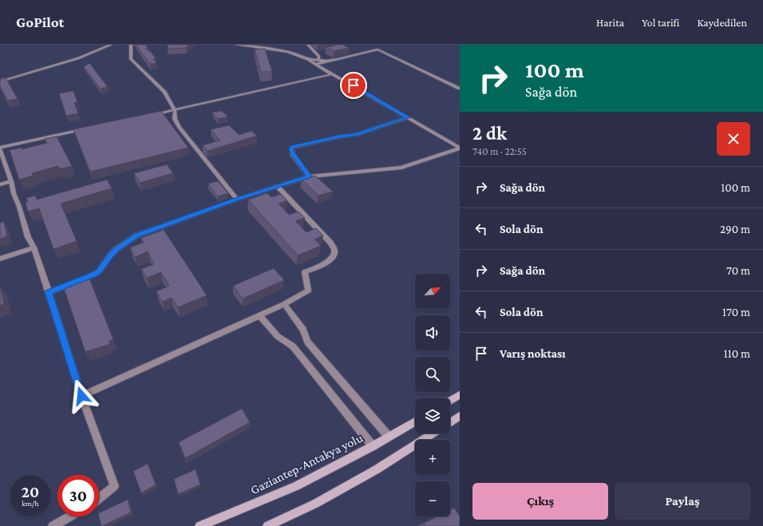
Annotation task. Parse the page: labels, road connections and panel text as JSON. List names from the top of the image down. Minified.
{"streets":{"main road":["Gaziantep-Antakya yolu"]},"north":"top right","page":{"header":"GoPilot","nav":["Harita","Yol tarifi","Kaydedilen"],"turn":["100 m","Sağa dön"],"heading":["2 dk","740 m · 22:55"],"list":[{"name":"Sağa dön","value":"100 m"},{"name":"Sola dön","value":"290 m"},{"name":"Sağa dön","value":"70 m"},{"name":"Sola dön","value":"170 m"},{"name":"Varış noktası","value":"110 m"}],"map_buttons":["+","−"],"speed":"20 km/h","limit":"30","buttons":["Çıkış","Paylaş"]}}
